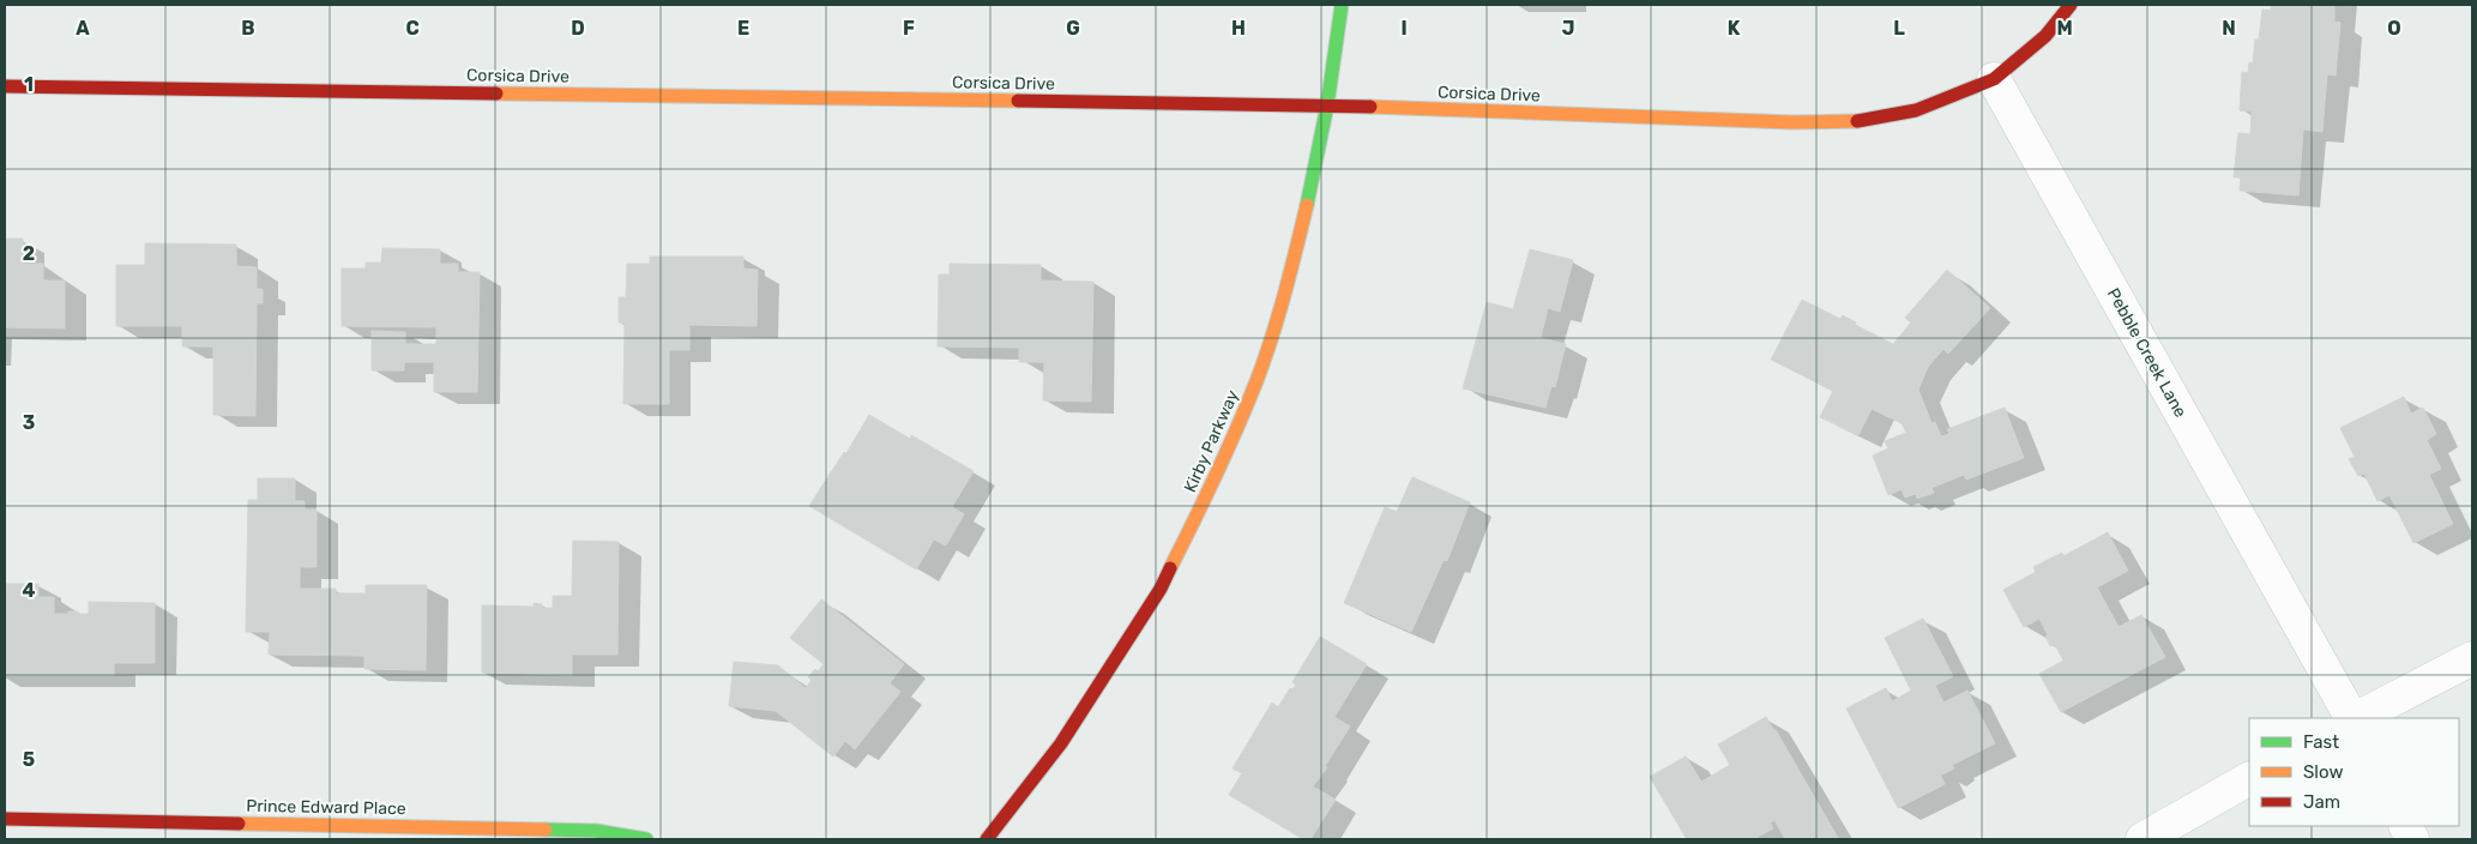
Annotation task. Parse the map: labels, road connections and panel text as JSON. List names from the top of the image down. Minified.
{"streets":{"street":["Corsica Drive","Pebble Creek Lane","Kirby Parkway","Prince Edward Place"]},"crossings":[["Corsica Drive","Pebble Creek Lane"],["Corsica Drive","Kirby Parkway"]],"legend":["Fast","Slow","Jam"],"grid":{"columns":["A","B","C","D","E","F","G","H","I","J","K","L","M","N","O"],"rows":["1","2","3","4","5"]}}
